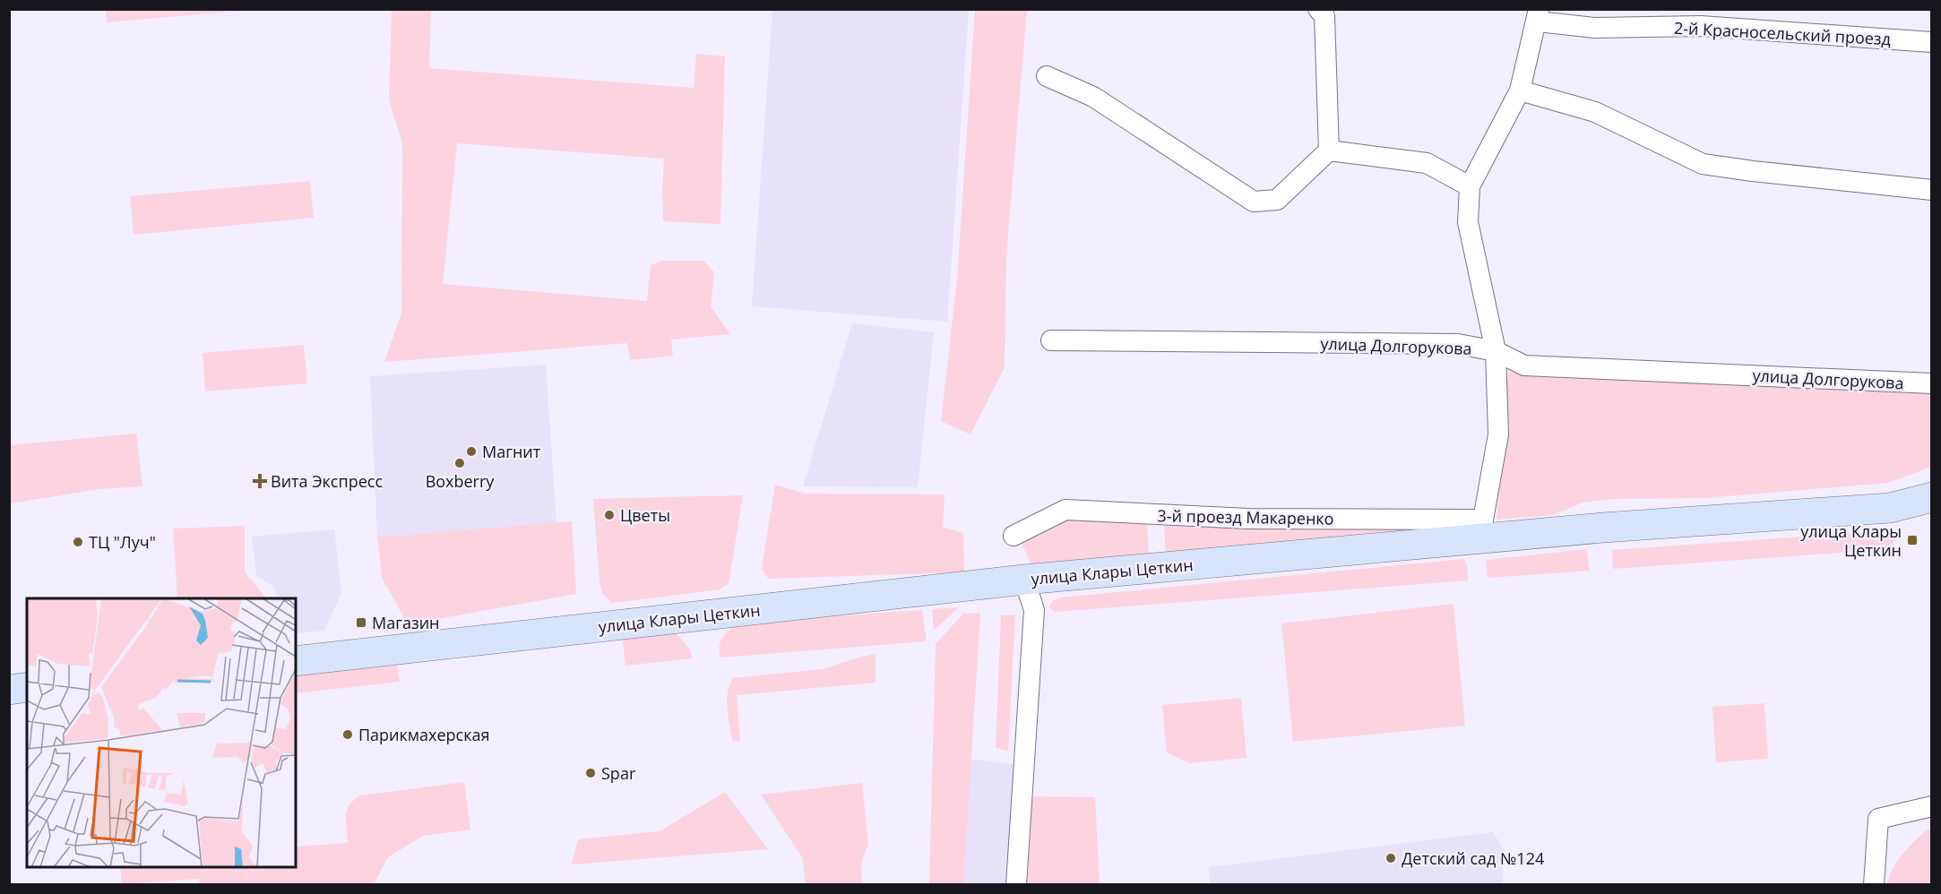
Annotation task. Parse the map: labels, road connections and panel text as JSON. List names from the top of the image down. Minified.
{"streets":{"main road":["улица Клары Цеткин"],"street":["2-й Красносельский проезд","улица Долгорукова","3-й проезд Макаренко"]},"crossings":[["3-й проезд Макаренко","улица Клары Цеткин"]],"places":{"other":["Магнит","Boxberry","Цветы","ТЦ \"Луч\"","Парикмахерская","Spar","Детский сад №124"],"health":["Вита Экспресс"],"transit":["улица Клары Цеткин","Магазин"]}}
